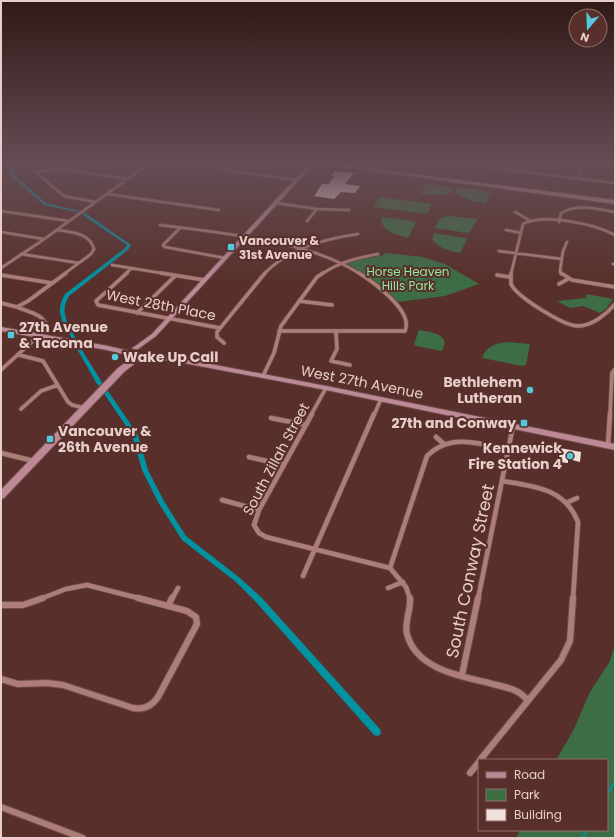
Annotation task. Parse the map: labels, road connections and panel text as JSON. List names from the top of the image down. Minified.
{"streets":{"street":["West 28th Place","West 27th Avenue","South Zillah Street","South Conway Street"]},"crossings":[["West 27th Avenue","South Zillah Street"],["West 27th Avenue","South Conway Street"]],"parks":["Horse Heaven Hills Park"],"places":{"transit":["Vancouver & 31st Avenue","27th Avenue & Tacoma","27th and Conway","Vancouver & 26th Avenue"],"other":["Wake Up Call","Bethlehem Lutheran","Kennewick Fire Station 4"]},"legend":["Road","Park","Building"],"north":"bottom"}
